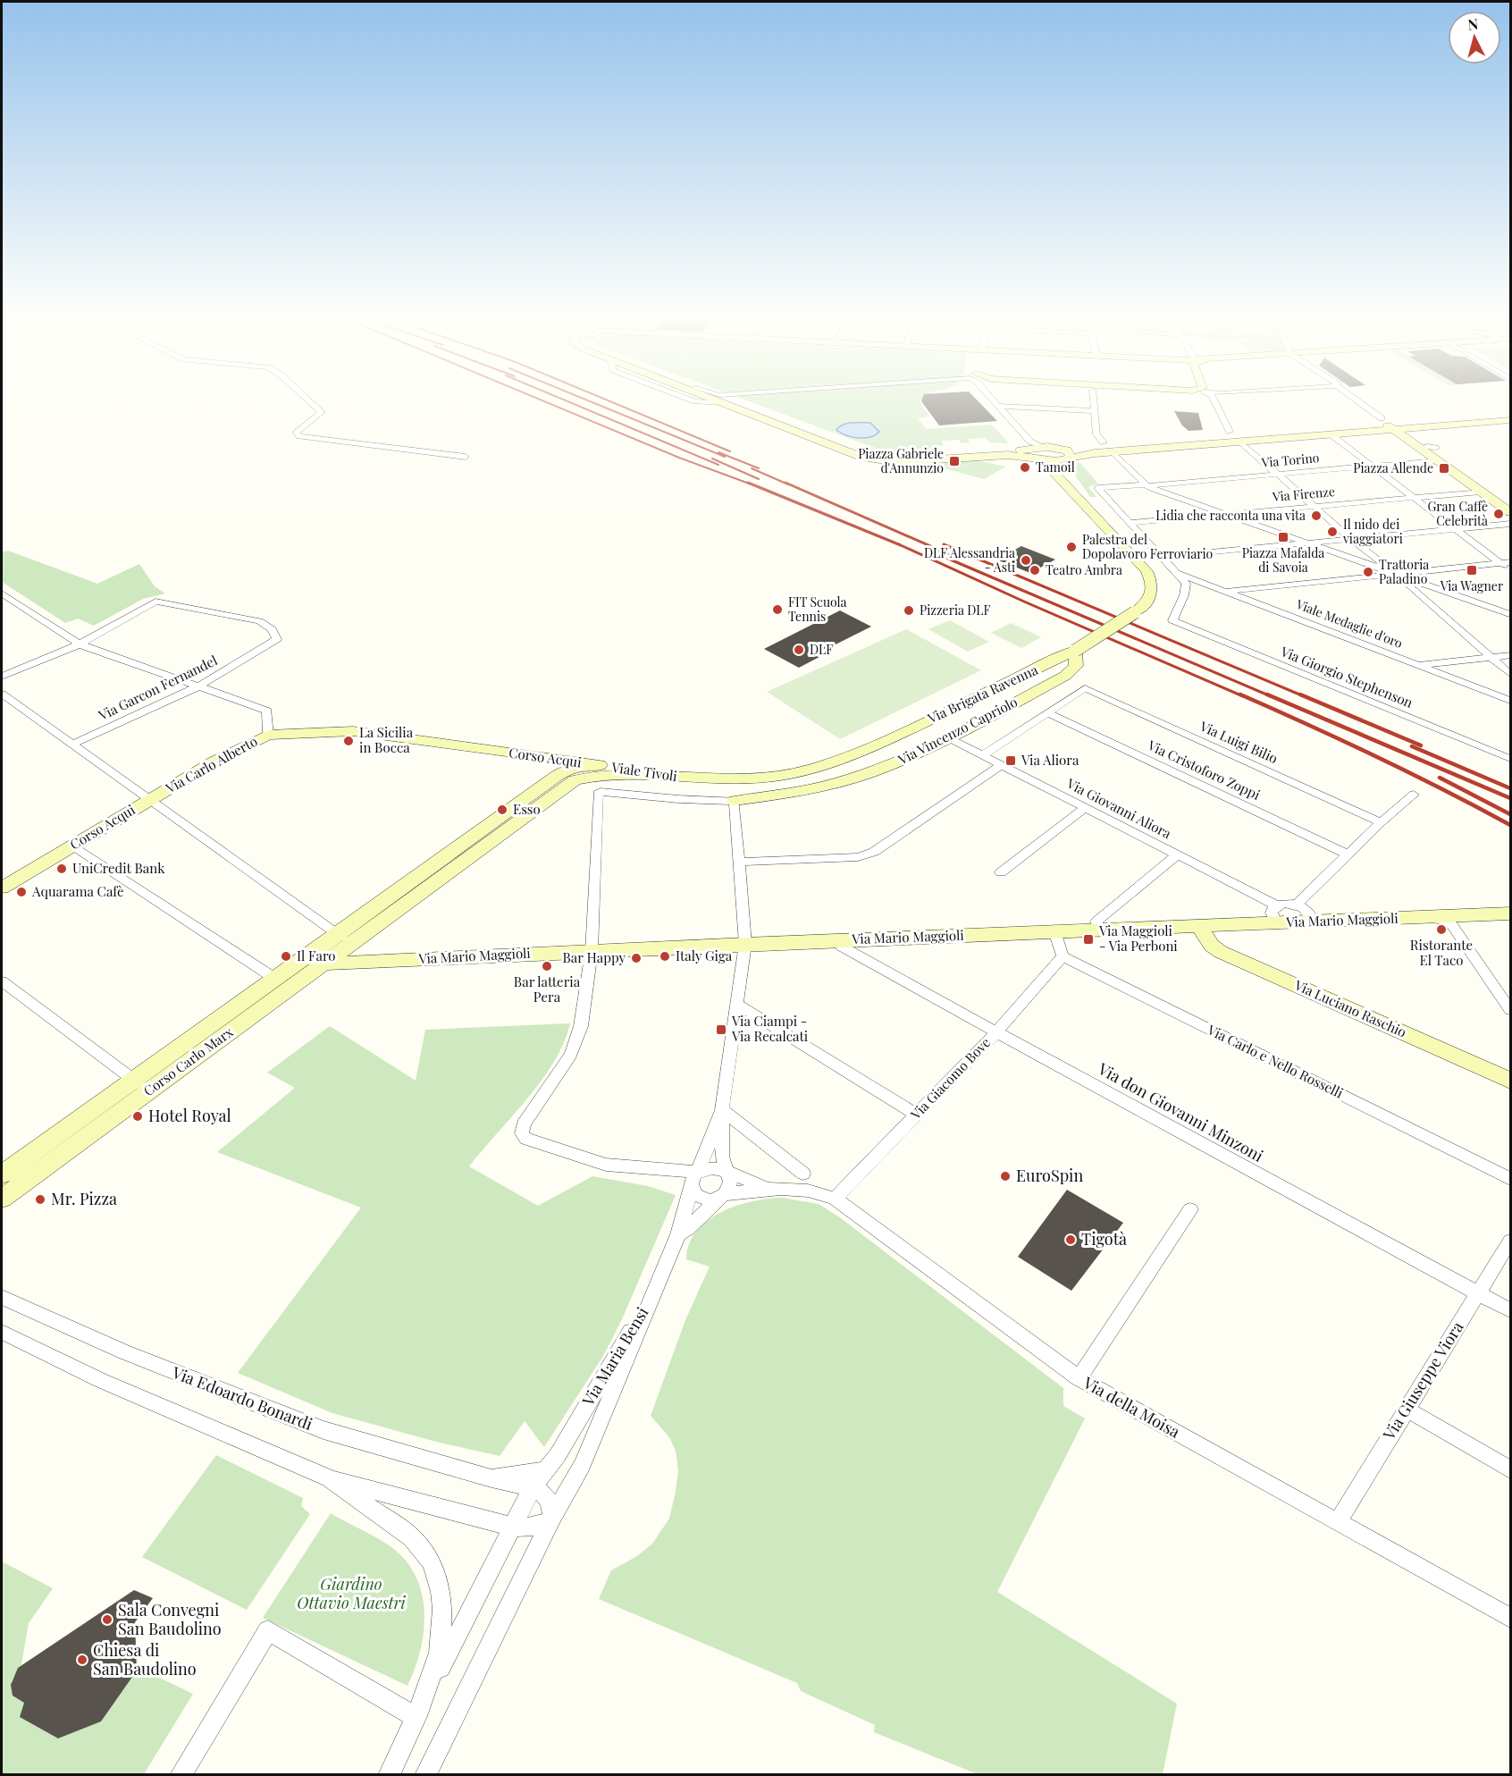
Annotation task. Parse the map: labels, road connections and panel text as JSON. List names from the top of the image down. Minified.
{"streets":{"main road":["Via Brigata Ravenna","Via Vincenzo Capriolo","Corso Acqui","Via Carlo Alberto","Viale Tivoli","Via Mario Maggioli","Via Luciano Raschio","Corso Carlo Marx"],"street":["Via Torino","Via Firenze","Viale Medaglie d'oro","Via Giorgio Stephenson","Via Garcon Fernandel","Via Luigi Bilio","Via Cristoforo Zoppi","Via Giovanni Aliora","Via Carlo e Nello Rosselli","Via Giacomo Bove","Via don Giovanni Minzoni","Via Maria Bensi","Via Giuseppe Viora","Via Edoardo Bonardi","Via della Moisa"]},"crossings":[["Viale Medaglie d'oro","Via Giorgio Stephenson"],["Via Brigata Ravenna","Via Vincenzo Capriolo"],["Via Brigata Ravenna","Viale Tivoli"],["Via Vincenzo Capriolo","Via Luigi Bilio"],["Via Vincenzo Capriolo","Via Cristoforo Zoppi"],["Via Vincenzo Capriolo","Via Giovanni Aliora"],["Via Vincenzo Capriolo","Via Mario Maggioli"],["Corso Acqui","Via Carlo Alberto"],["Corso Acqui","Viale Tivoli"],["Viale Tivoli","Via Mario Maggioli"],["Viale Tivoli","Corso Carlo Marx"],["Via Giovanni Aliora","Via Mario Maggioli"],["Via Mario Maggioli","Via Luciano Raschio"],["Via Mario Maggioli","Corso Carlo Marx"],["Via Mario Maggioli","Via don Giovanni Minzoni"],["Via Carlo e Nello Rosselli","Via Giacomo Bove"],["Via Giacomo Bove","Via don Giovanni Minzoni"],["Via Giacomo Bove","Via della Moisa"],["Via don Giovanni Minzoni","Via Giuseppe Viora"],["Via Maria Bensi","Via Edoardo Bonardi"],["Via Giuseppe Viora","Via della Moisa"]],"parks":["Giardino Ottavio Maestri"],"places":{"transit":["Piazza Gabriele d'Annunzio","Piazza Allende","Piazza Mafalda di Savoia","Via Wagner","Via Aliora","Via Maggioli - Via Perboni","Via Ciampi - Via Recalcati"],"other":["Tamoil","Gran Caffè Celebrità","Lidia che racconta una vita","Il nido dei viaggiatori","Palestra del Dopolavoro Ferroviario","DLF Alessandria - Asti","Teatro Ambra","Trattoria Paladino","FIT Scuola Tennis","Pizzeria DLF","DLF","La Sicilia in Bocca","Esso","UniCredit Bank","Aquarama Cafè","Ristorante El Taco","Il Faro","Italy Giga","Bar Happy","Bar latteria Pera","Hotel Royal","EuroSpin","Mr. Pizza","Tigotà","Sala Convegni San Baudolino","Chiesa di San Baudolino"]},"north":"top"}
